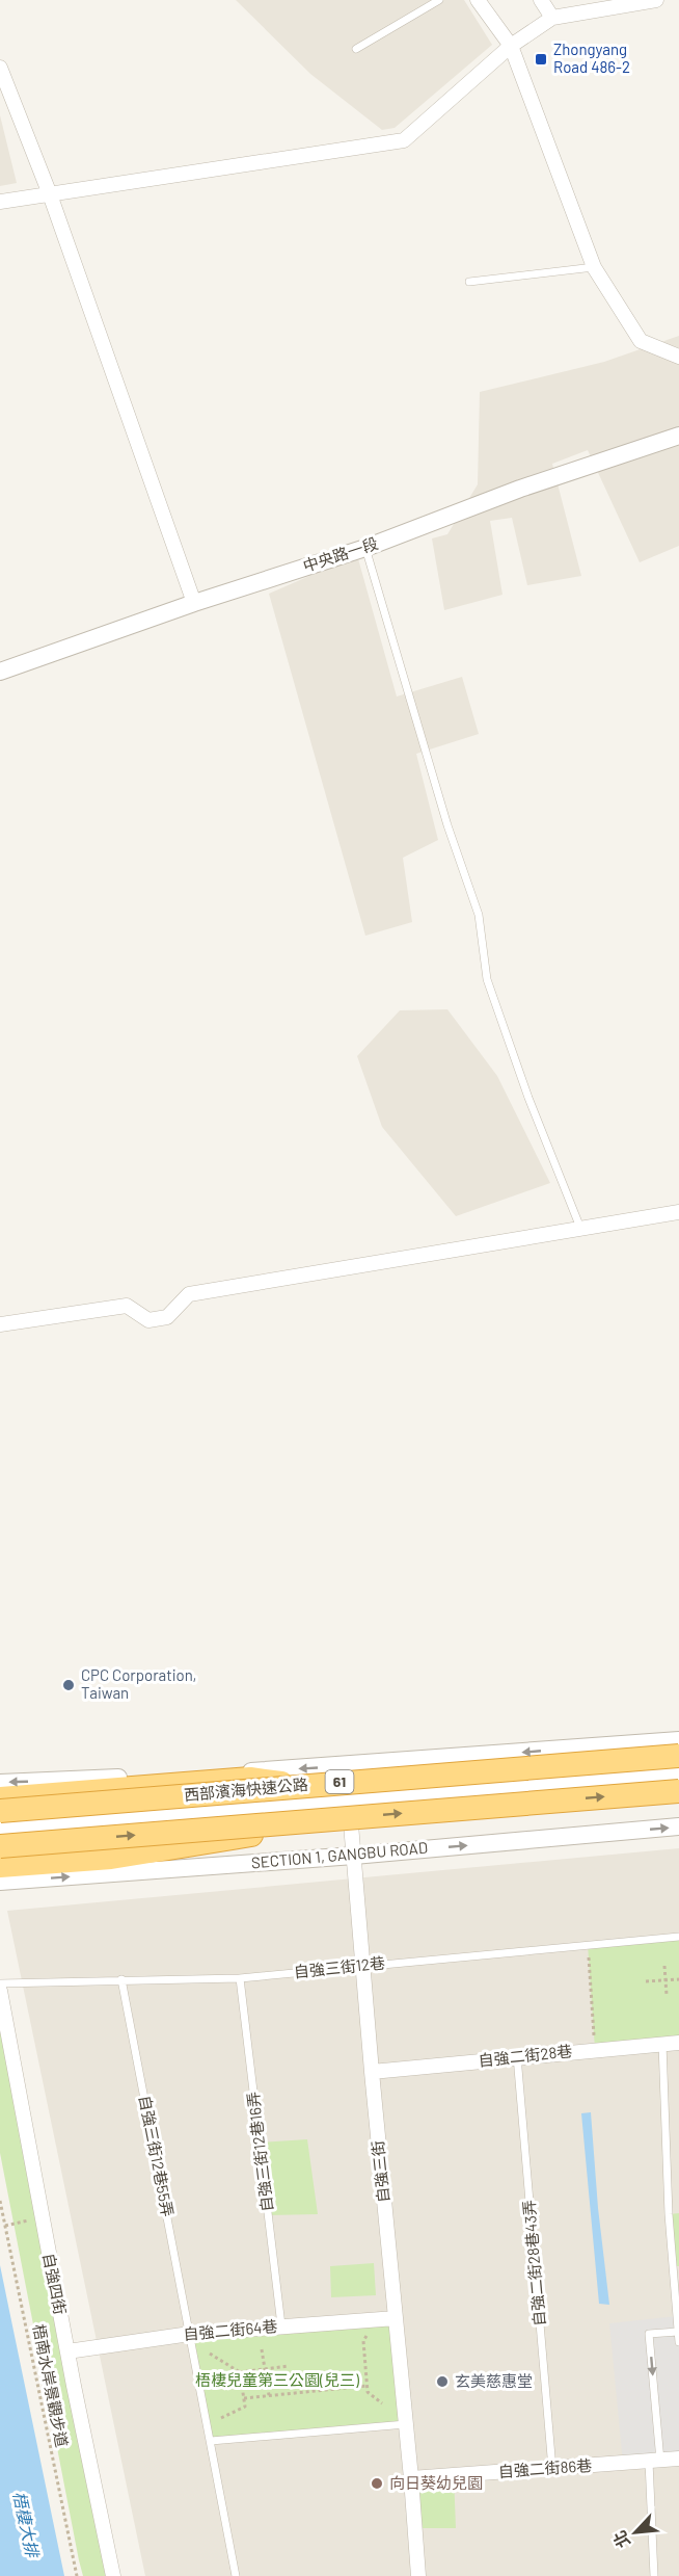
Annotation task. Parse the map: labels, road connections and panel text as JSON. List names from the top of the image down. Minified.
{"streets":{"highway":["61","西部濱海快速公路"],"street":["中央路一段","SECTION 1, GANGBU ROAD","自強二街28巷","自強三街","自強四街","自強二街64巷","自強二街86巷"],"lane":["自強三街12巷","自強三街12巷16弄","自強三街12巷55弄","自強二街28巷43弄"],"path":["梧南水岸景觀步道"]},"crossings":[["SECTION 1, GANGBU ROAD","自強三街"],["自強三街12巷","自強三街12巷16弄"],["自強三街12巷","自強三街12巷55弄"],["自強三街12巷","自強三街"],["自強二街28巷","自強三街"],["自強二街28巷","自強二街28巷43弄"],["自強三街12巷16弄","自強二街64巷"],["自強三街12巷55弄","自強二街64巷"],["自強三街","自強二街64巷"],["自強三街","自強二街86巷"],["自強二街28巷43弄","自強二街86巷"],["自強四街","自強二街64巷"]],"water":["梧棲大排"],"parks":["梧棲兒童第三公園(兒三)"],"places":{"transit":["Zhongyang Road 486-2"],"other":["CPC Corporation, Taiwan","玄美慈惠堂","向日葵幼兒園"]},"north":"bottom left"}
